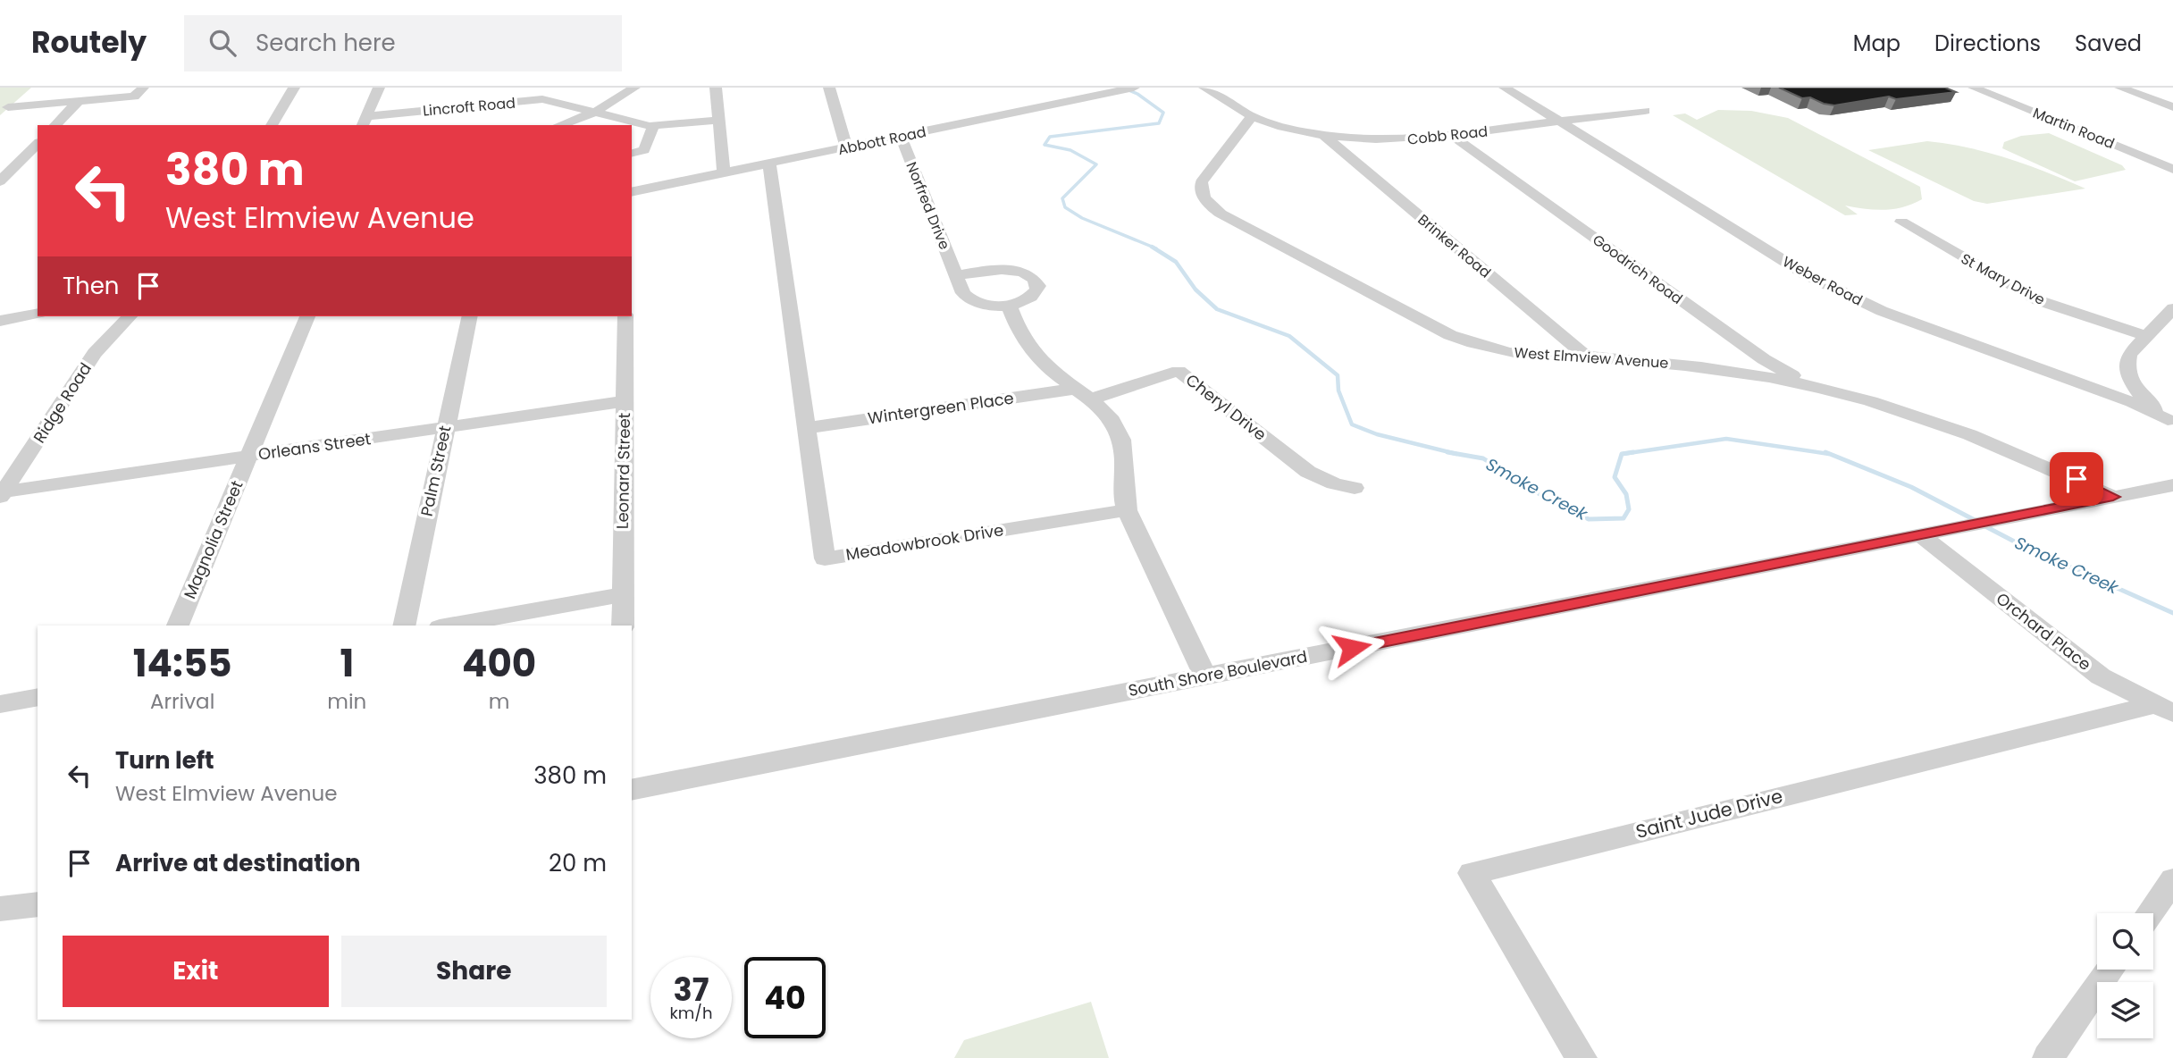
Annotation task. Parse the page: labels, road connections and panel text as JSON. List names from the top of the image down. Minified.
{"streets":{"street":["Lincroft Road","Martin Road","Cobb Road","Abbott Road","Norfred Drive","Brinker Road","Goodrich Road","St Mary Drive","Weber Road","West Elmview Avenue","Ridge Road","Cheryl Drive","Wintergreen Place","Orleans Street","Palm Street","Leonard Street","Magnolia Street","Meadowbrook Drive","Orchard Place","South Shore Boulevard","Saint Jude Drive"]},"crossings":[["Cobb Road","Brinker Road"],["Cobb Road","Goodrich Road"],["Cobb Road","Weber Road"],["Cobb Road","West Elmview Avenue"],["Abbott Road","Norfred Drive"],["Abbott Road","Meadowbrook Drive"],["Brinker Road","West Elmview Avenue"],["Goodrich Road","West Elmview Avenue"],["West Elmview Avenue","South Shore Boulevard"],["Ridge Road","Orleans Street"],["Cheryl Drive","Wintergreen Place"],["Wintergreen Place","Meadowbrook Drive"],["Orleans Street","Palm Street"],["Orleans Street","Leonard Street"],["Orleans Street","Magnolia Street"],["Orchard Place","South Shore Boulevard"],["Orchard Place","Saint Jude Drive"]],"water":["Smoke Creek"],"page":{"header":"Routely","search":"Search here","nav":["Map","Directions","Saved"],"turn":["380 m","West Elmview Avenue"],"then":"Then","eta":["14:55","Arrival","1","min","400","m"],"list":[{"name":"Turn left","note":"West Elmview Avenue","value":"380 m"},{"name":"Arrive at destination","value":"20 m"}],"buttons":["Exit","Share"],"speed":"37 km/h","limit":"40"}}
